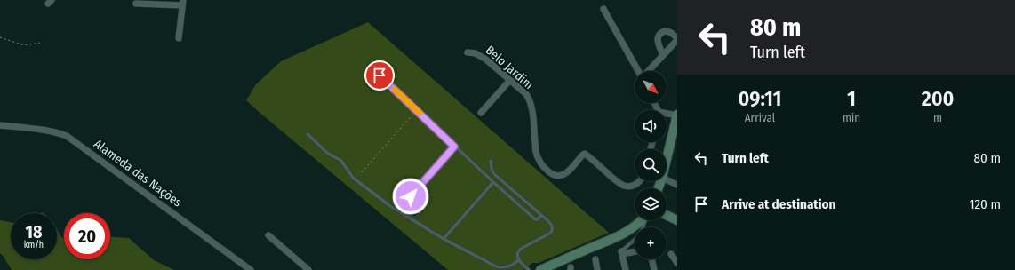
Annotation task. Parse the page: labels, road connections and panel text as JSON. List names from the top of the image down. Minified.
{"streets":{"street":["Belo Jardim","Alameda das Nações"]},"north":"bottom right","page":{"turn":["80 m","Turn left"],"map_buttons":"+","eta":["09:11","Arrival","1","min","200","m"],"list":[{"name":"Turn left","value":"80 m"},{"name":"Arrive at destination","value":"120 m"}],"speed":"18 km/h","limit":"20"}}
